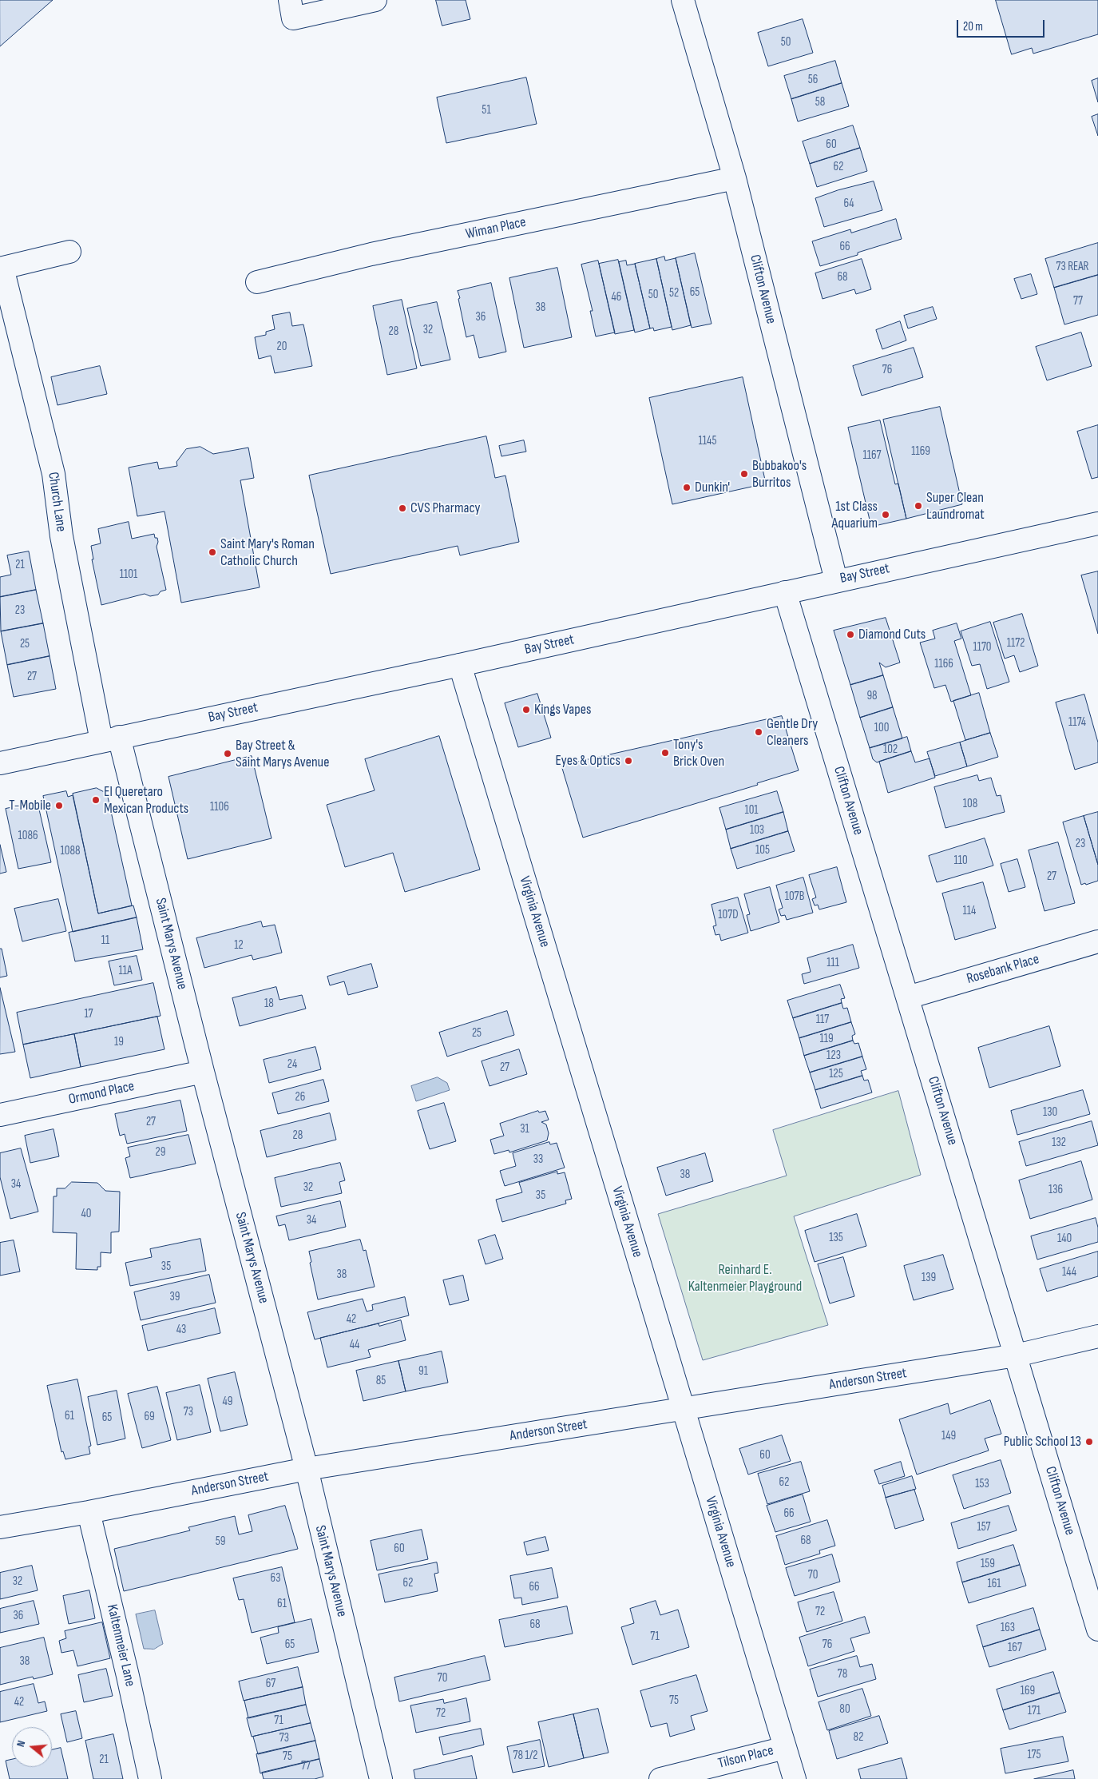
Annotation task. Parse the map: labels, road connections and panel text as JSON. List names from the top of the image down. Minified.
{"streets":{"street":["Wiman Place","Clifton Avenue","Church Lane","Bay Street","Virginia Avenue","Saint Marys Avenue","Rosebank Place","Ormond Place","Anderson Street","Kaltenmeier Lane","Tilson Place"]},"crossings":[["Wiman Place","Clifton Avenue"],["Clifton Avenue","Bay Street"],["Clifton Avenue","Rosebank Place"],["Clifton Avenue","Anderson Street"],["Church Lane","Bay Street"],["Church Lane","Saint Marys Avenue"],["Bay Street","Virginia Avenue"],["Bay Street","Saint Marys Avenue"],["Virginia Avenue","Anderson Street"],["Virginia Avenue","Tilson Place"],["Saint Marys Avenue","Ormond Place"],["Saint Marys Avenue","Anderson Street"],["Anderson Street","Kaltenmeier Lane"]],"parks":["Reinhard E. Kaltenmeier Playground"],"places":["Bubbakoo's Burritos","Dunkin'","Super Clean Laundromat","CVS Pharmacy","1st Class Aquarium","Saint Mary's Roman Catholic Church","Diamond Cuts","Kings Vapes","Gentle Dry Cleaners","Tony's Brick Oven","Bay Street & Saint Marys Avenue","Eyes & Optics","El Queretaro Mexican Products","T-Mobile","Public School 13"],"house_numbers":["50","56","58","51","60","62","64","66","73 REAR","68","65","52","50","46","77","38","36","32","28","20","76","1145","1169","1167","21","1101","23","1172","25","1170","1166","27","98","1174","100","102","108","1106","101","103","1086","23","105","1088","110","27","107B","114","107D","11","12","111","11A","18","17","117","25","119","19","123","24","27","125","26","130","27","31","28","132","29","33","38","34","32","136","35","40","34","135","140","35","144","38","139","39","42","43","44","91","85","49","73","61","69","65","149","60","62","153","66","157","68","59","60","159","70","63","32","62","161","66","61","72","36","68","163","71","65","76","167","38","78","70","67","169","75","42","80","171","72","71","82","73","175","78 1/2","75","21","77"],"scale_bar":"20 m","north":"left"}
